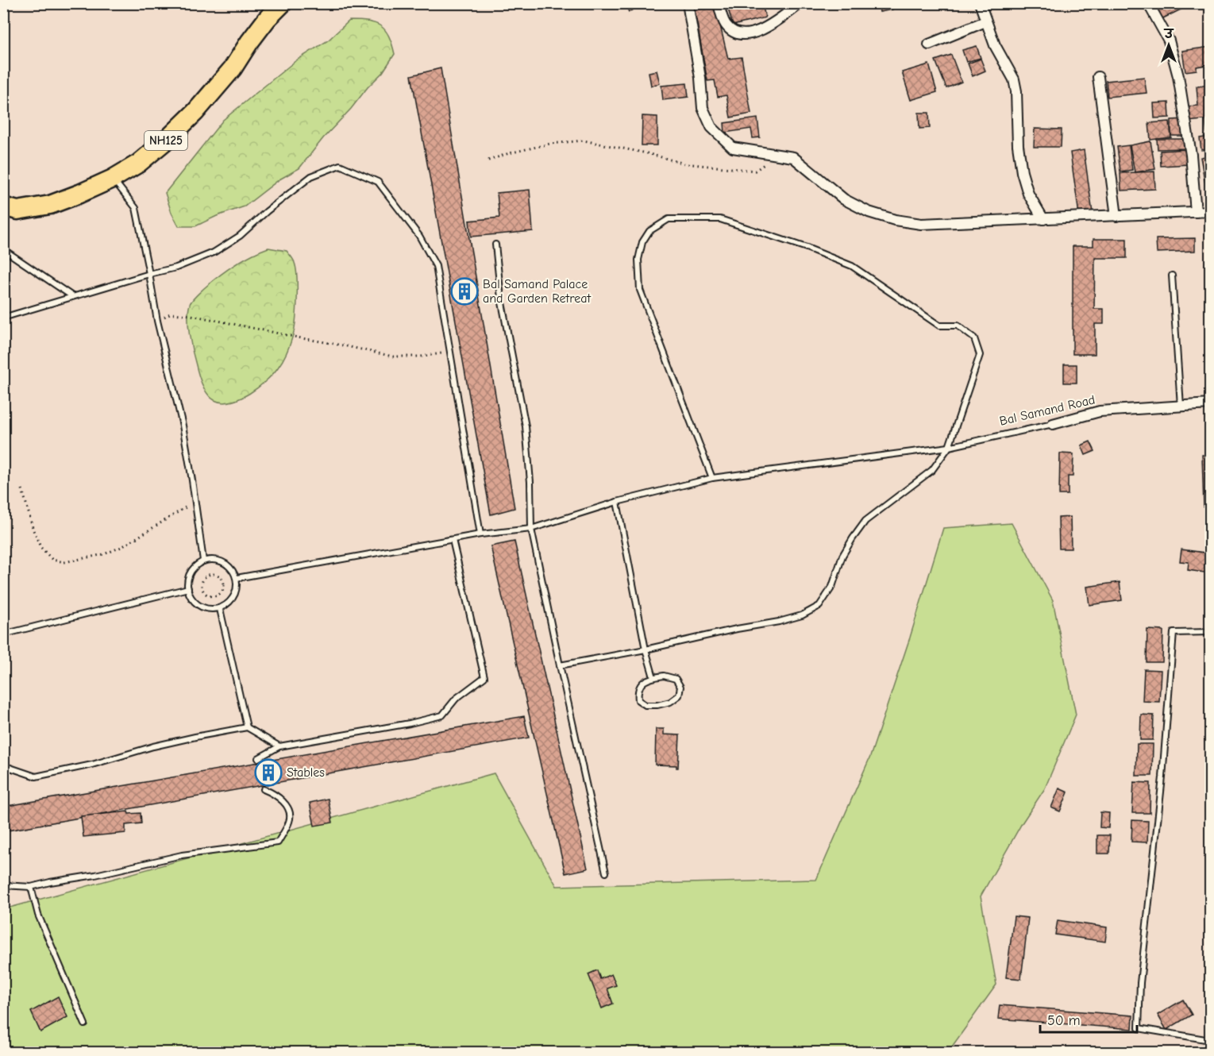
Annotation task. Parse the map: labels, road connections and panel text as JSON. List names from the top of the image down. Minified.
{"streets":{"highway":["NH125"],"street":["Bal Samand Road"]},"places":{"building":["Bal Samand Palace and Garden Retreat","Stables"]},"scale_bar":"50 m","north":"top"}
